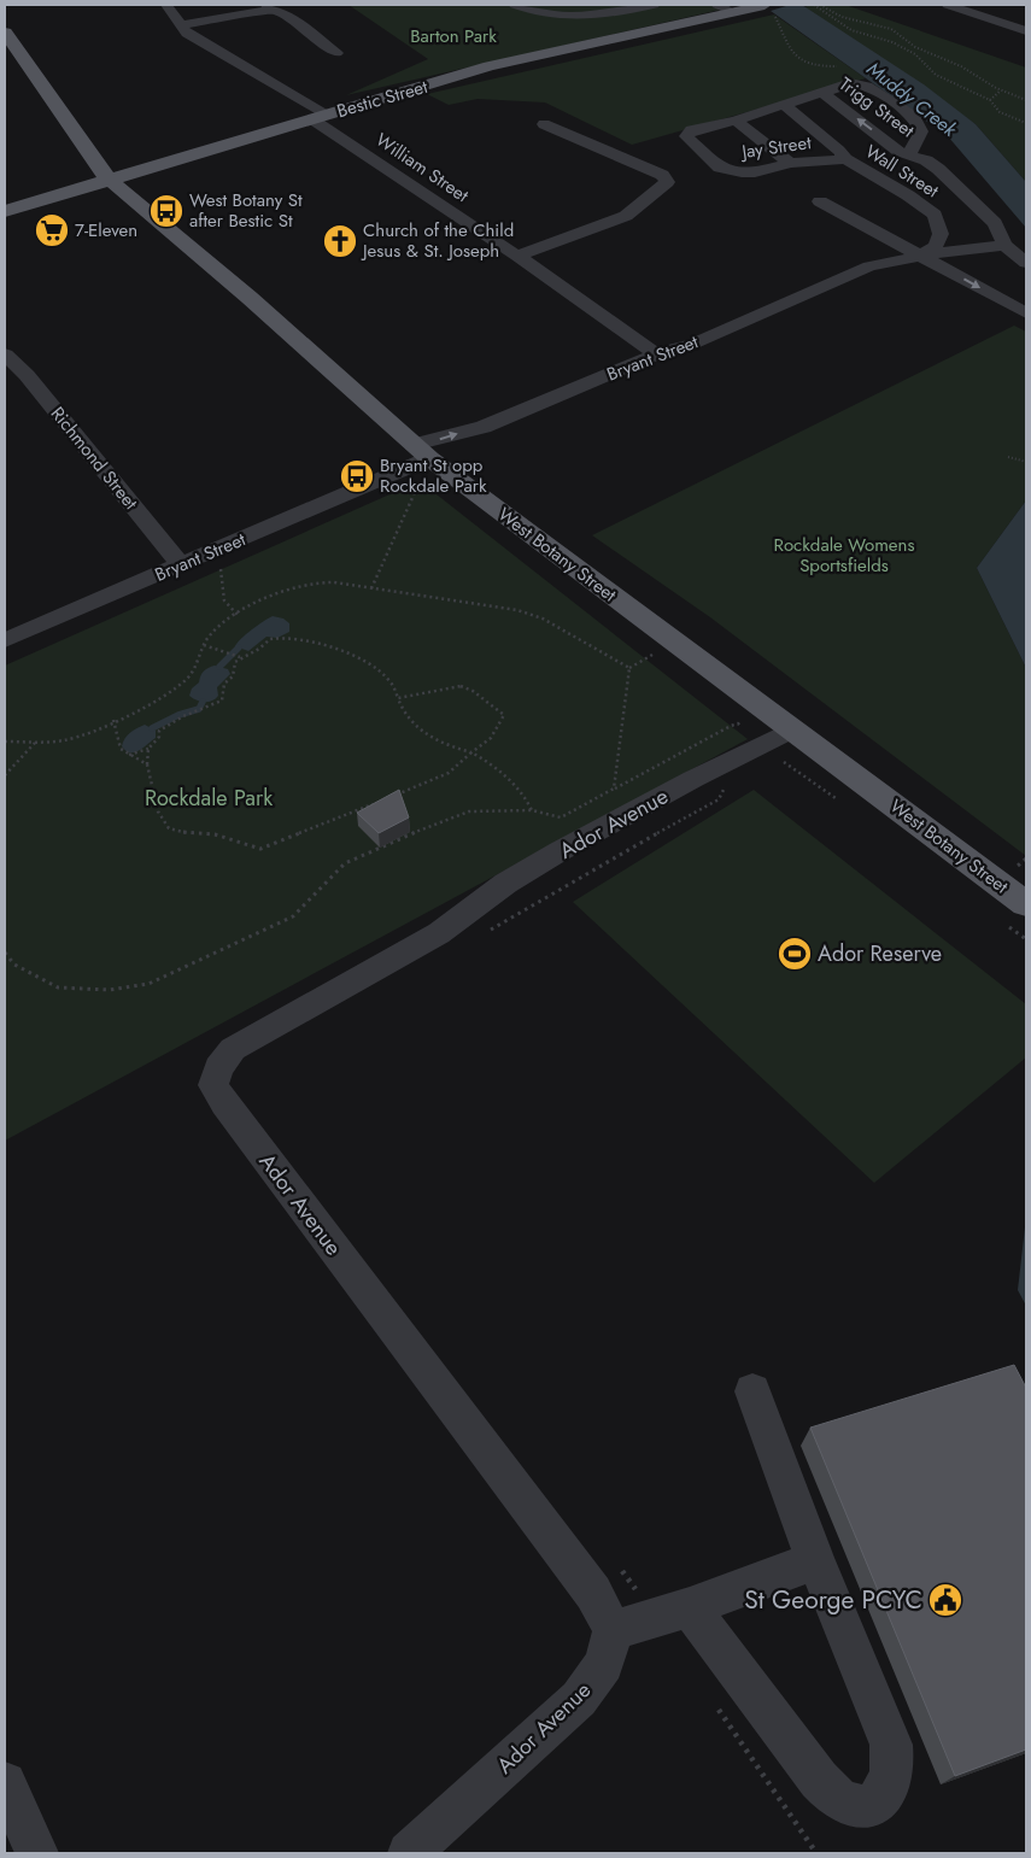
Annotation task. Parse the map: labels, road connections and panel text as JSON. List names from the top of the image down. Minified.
{"streets":{"main road":["Bestic Street","West Botany Street"],"street":["Trigg Street","Jay Street","William Street","Wall Street","Bryant Street","Richmond Street","Ador Avenue"]},"crossings":[["Bestic Street","William Street"],["Bestic Street","West Botany Street"],["Trigg Street","Jay Street"],["Trigg Street","Bryant Street"],["Jay Street","Wall Street"],["William Street","Bryant Street"],["Wall Street","Bryant Street"],["Bryant Street","Richmond Street"],["Bryant Street","West Botany Street"],["West Botany Street","Ador Avenue"]],"water":["Muddy Creek"],"parks":["Barton Park","Rockdale Womens Sportsfields","Rockdale Park"],"places":{"bus stop":["West Botany St after Bestic St","Bryant St opp Rockdale Park"],"supermarket":["7-Eleven"],"church":["Church of the Child Jesus & St. Joseph"],"sports":["Ador Reserve"],"public building":["St George PCYC"]}}
